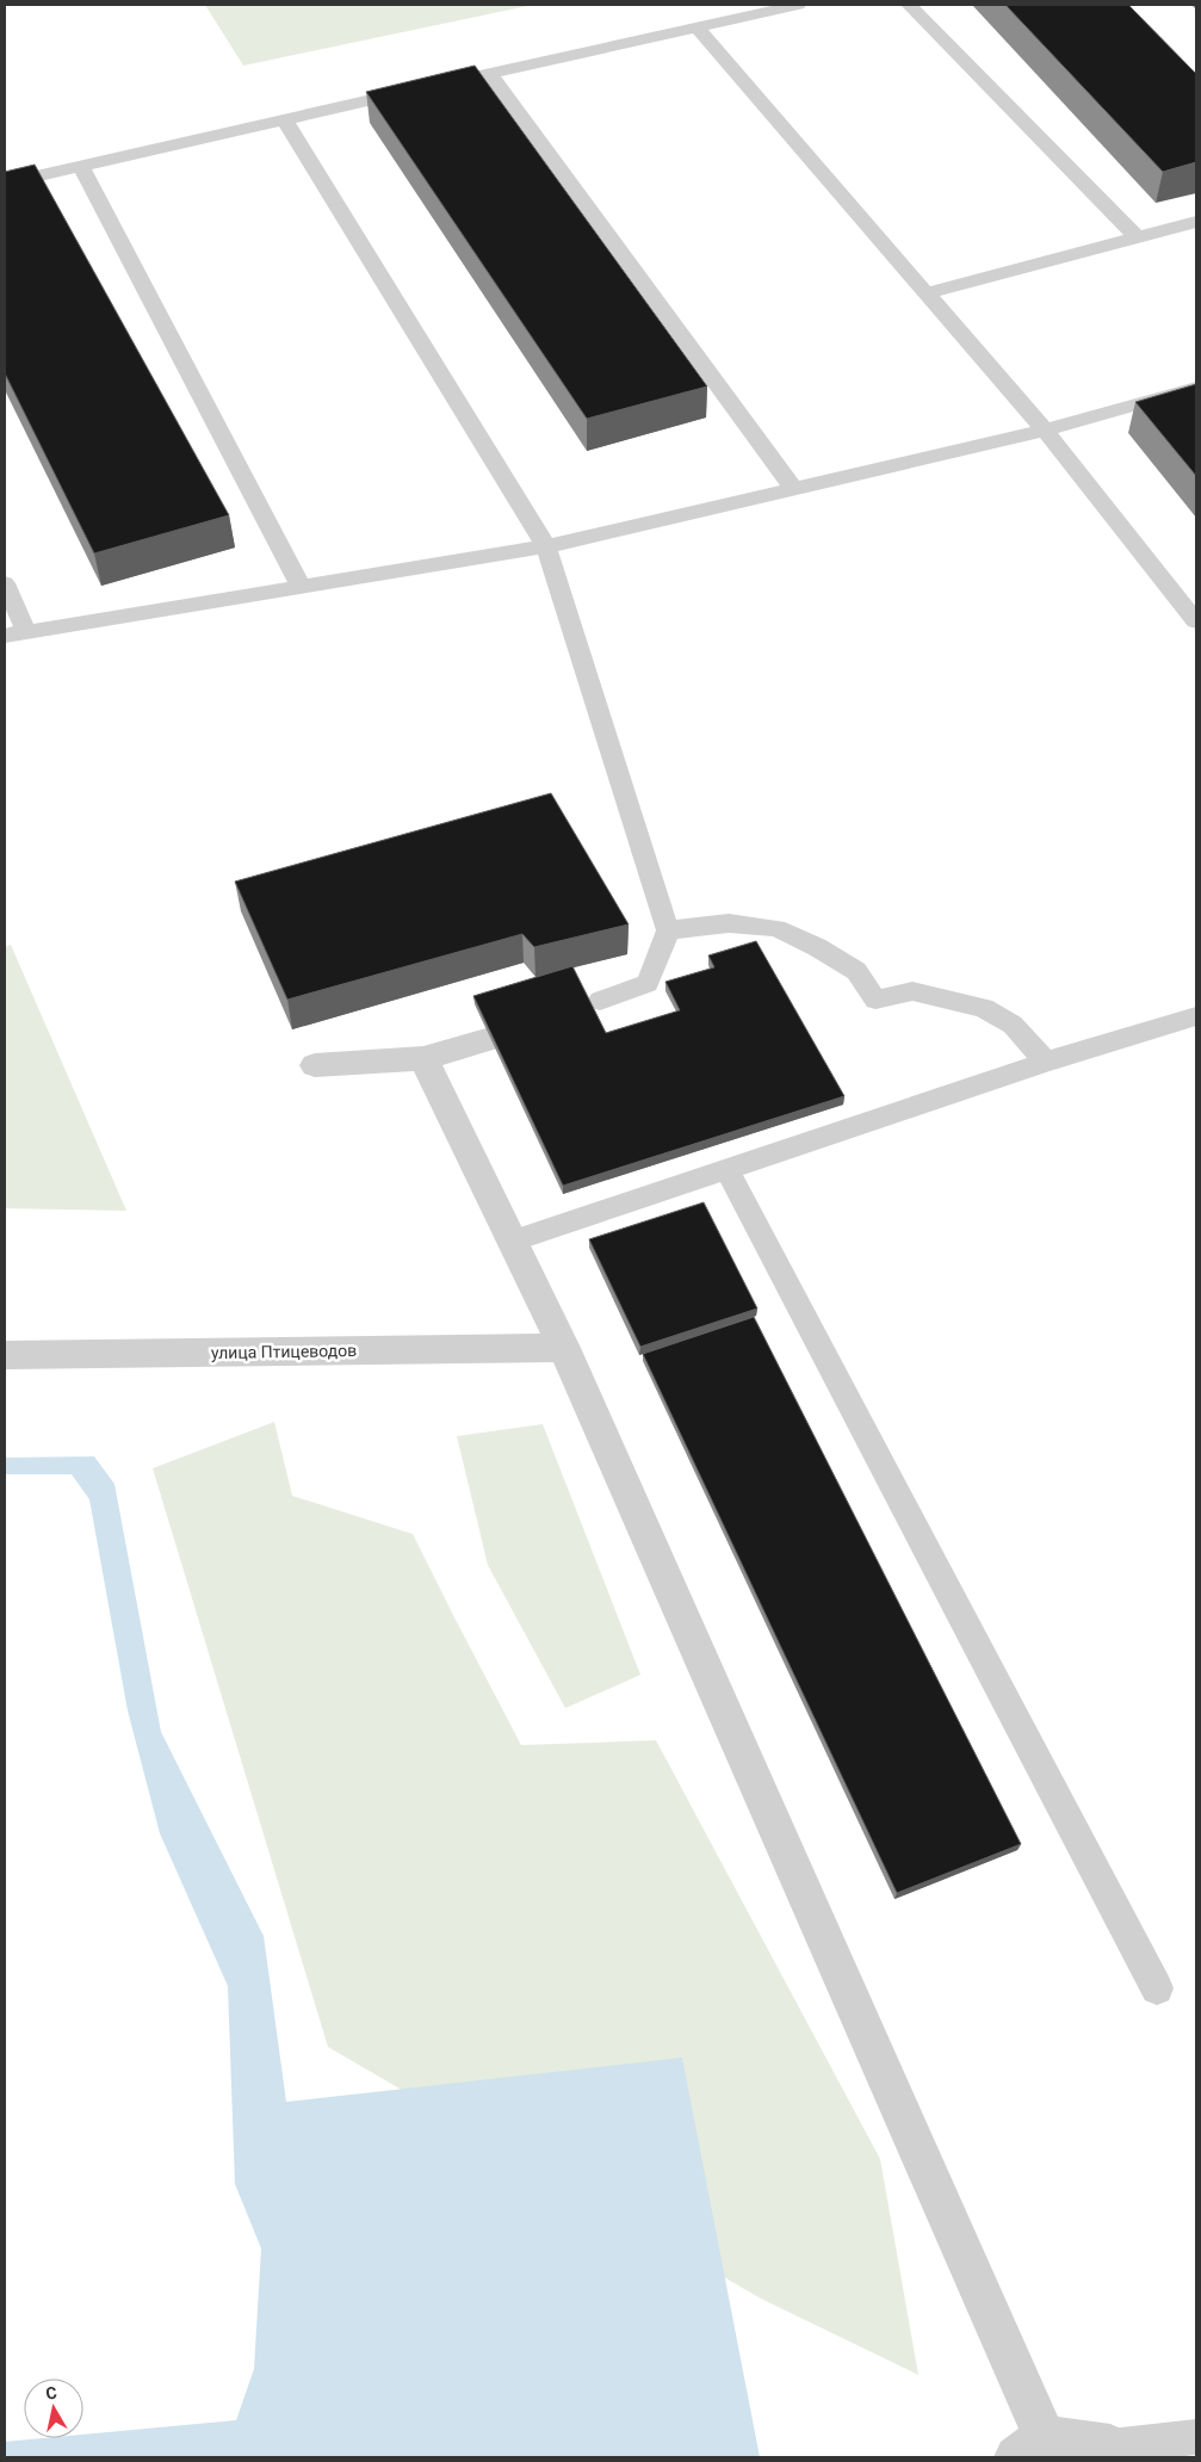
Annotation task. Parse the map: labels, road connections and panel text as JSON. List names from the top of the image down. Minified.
{"streets":{"street":["улица Птицеводов"]},"north":"top"}
